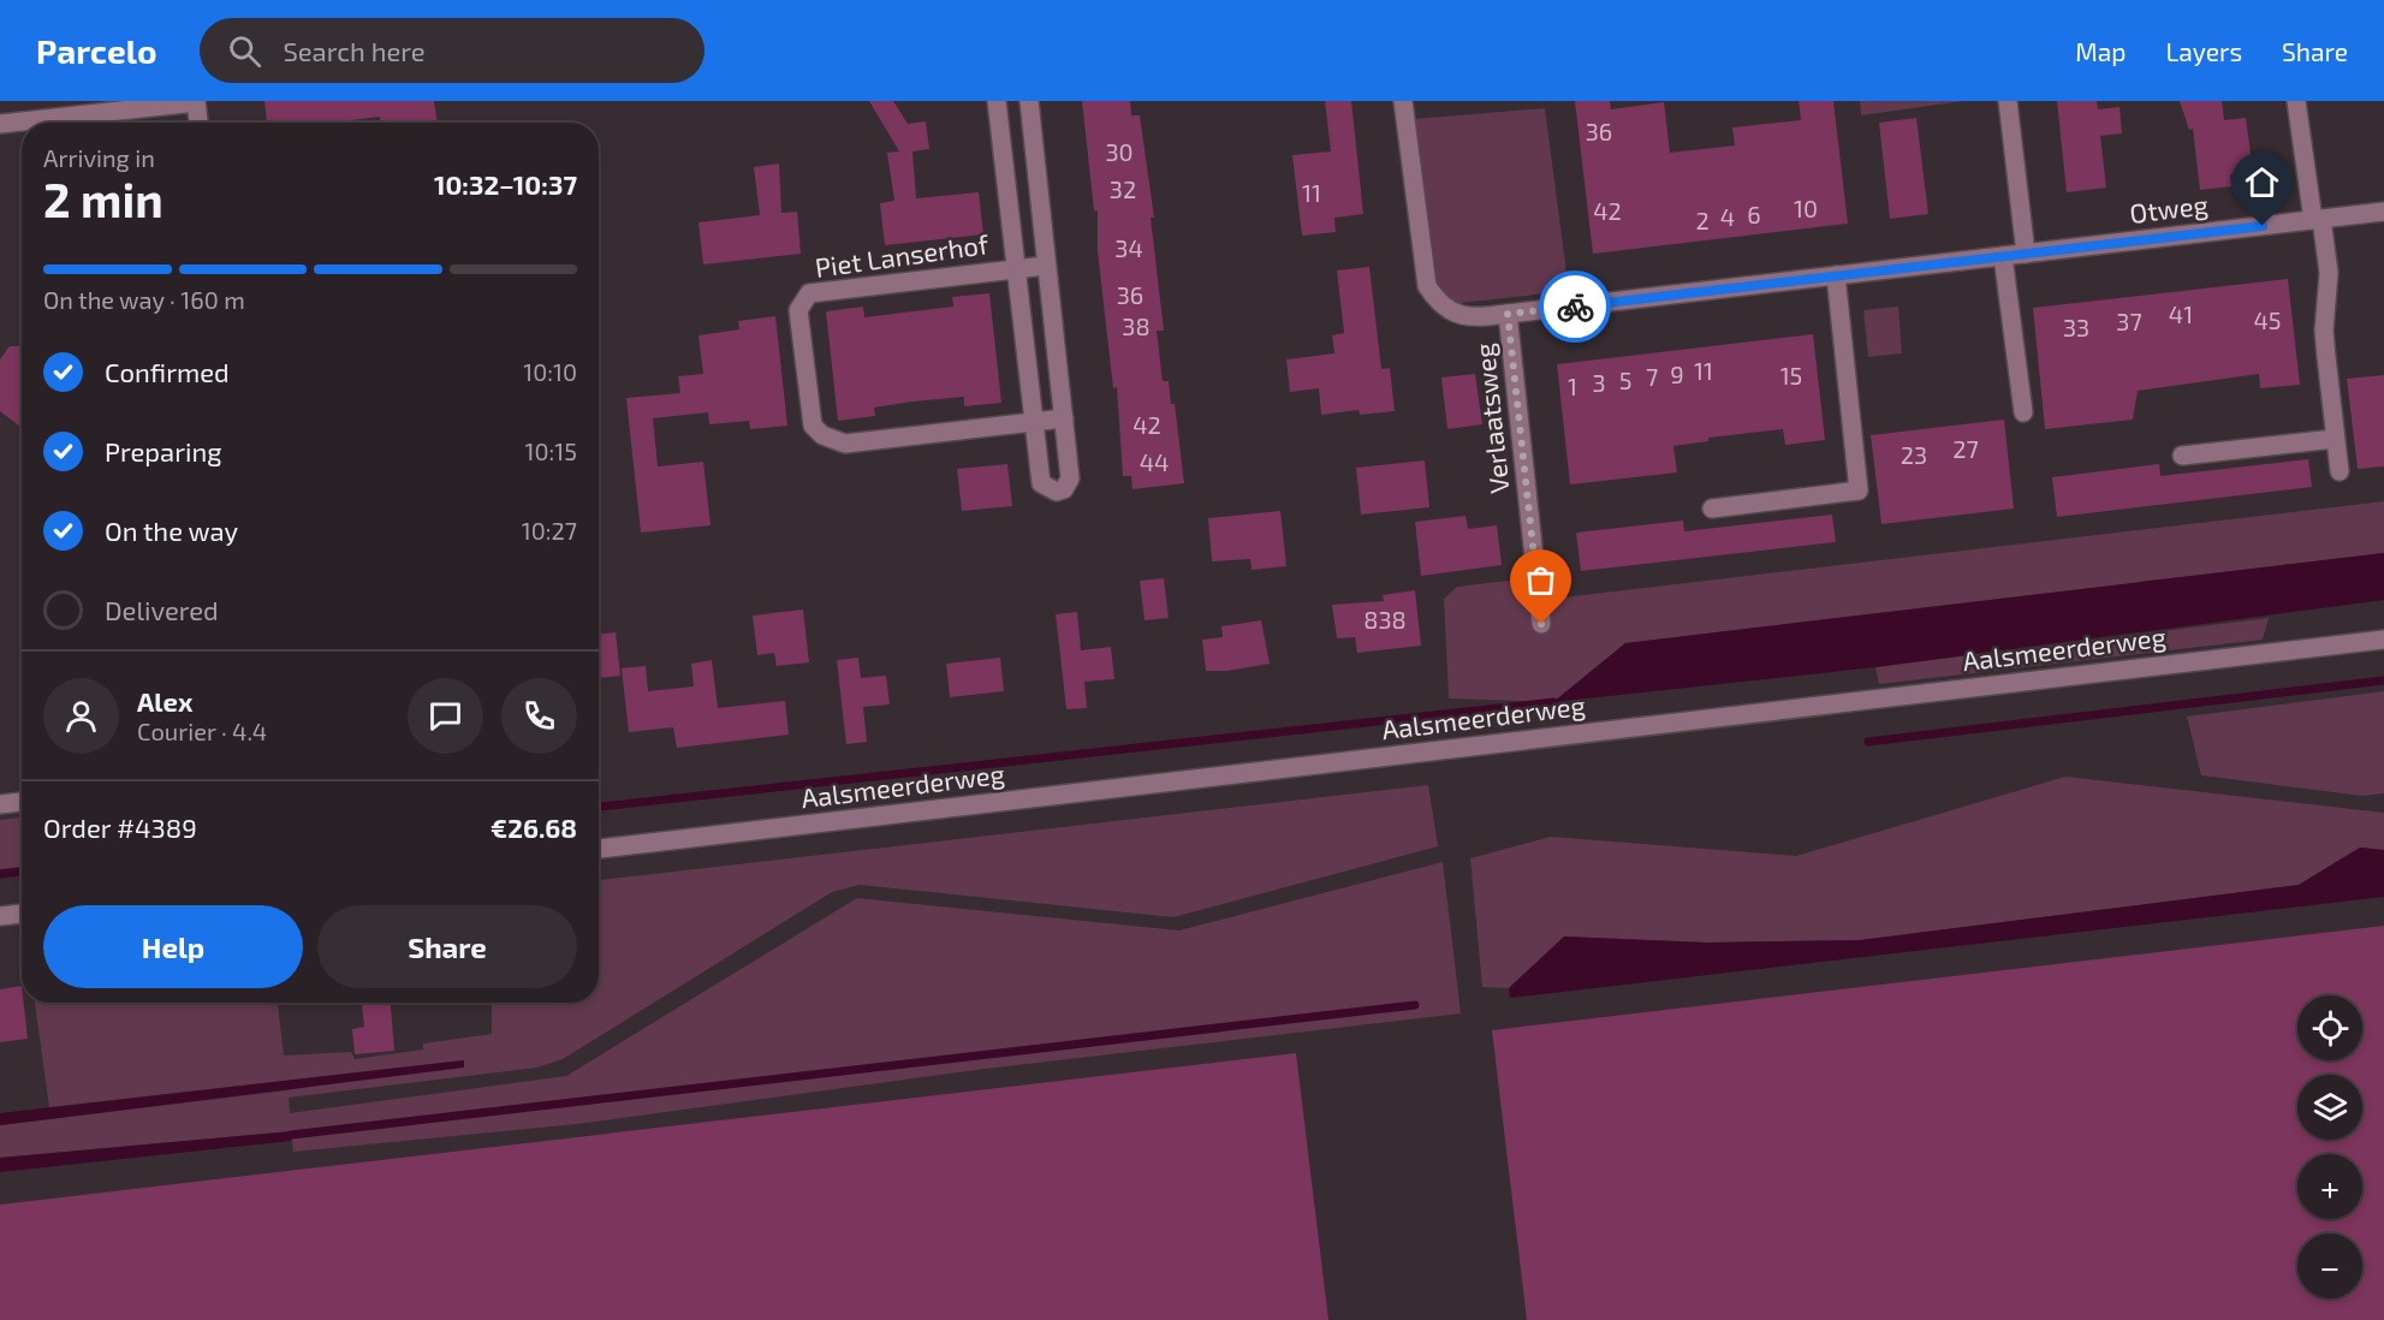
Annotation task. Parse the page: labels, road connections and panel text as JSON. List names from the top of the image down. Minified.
{"streets":{"street":["Otweg","Piet Lanserhof","Verlaatsweg","Aalsmeerderweg"]},"crossings":[["Otweg","Verlaatsweg"]],"house_numbers":["36","30","32","11","10","42","6","4","2","34","36","41","45","37","38","33","11","9","15","7","5","3","1","42","27","23","44","838"],"page":{"header":"Parcelo","search":"Search here","nav":["Map","Layers","Share"],"heading":["2 min","Arriving in","10:32–10:37"],"panel":["Alex","Courier · 4.4","Order #4389","€26.68"],"bar":"On the way · 160 m","list":[["Confirmed","10:10"],["Preparing","10:15"],["On the way","10:27"],"Delivered"],"buttons":["Help","Share"],"map_buttons":["+","−"]}}
